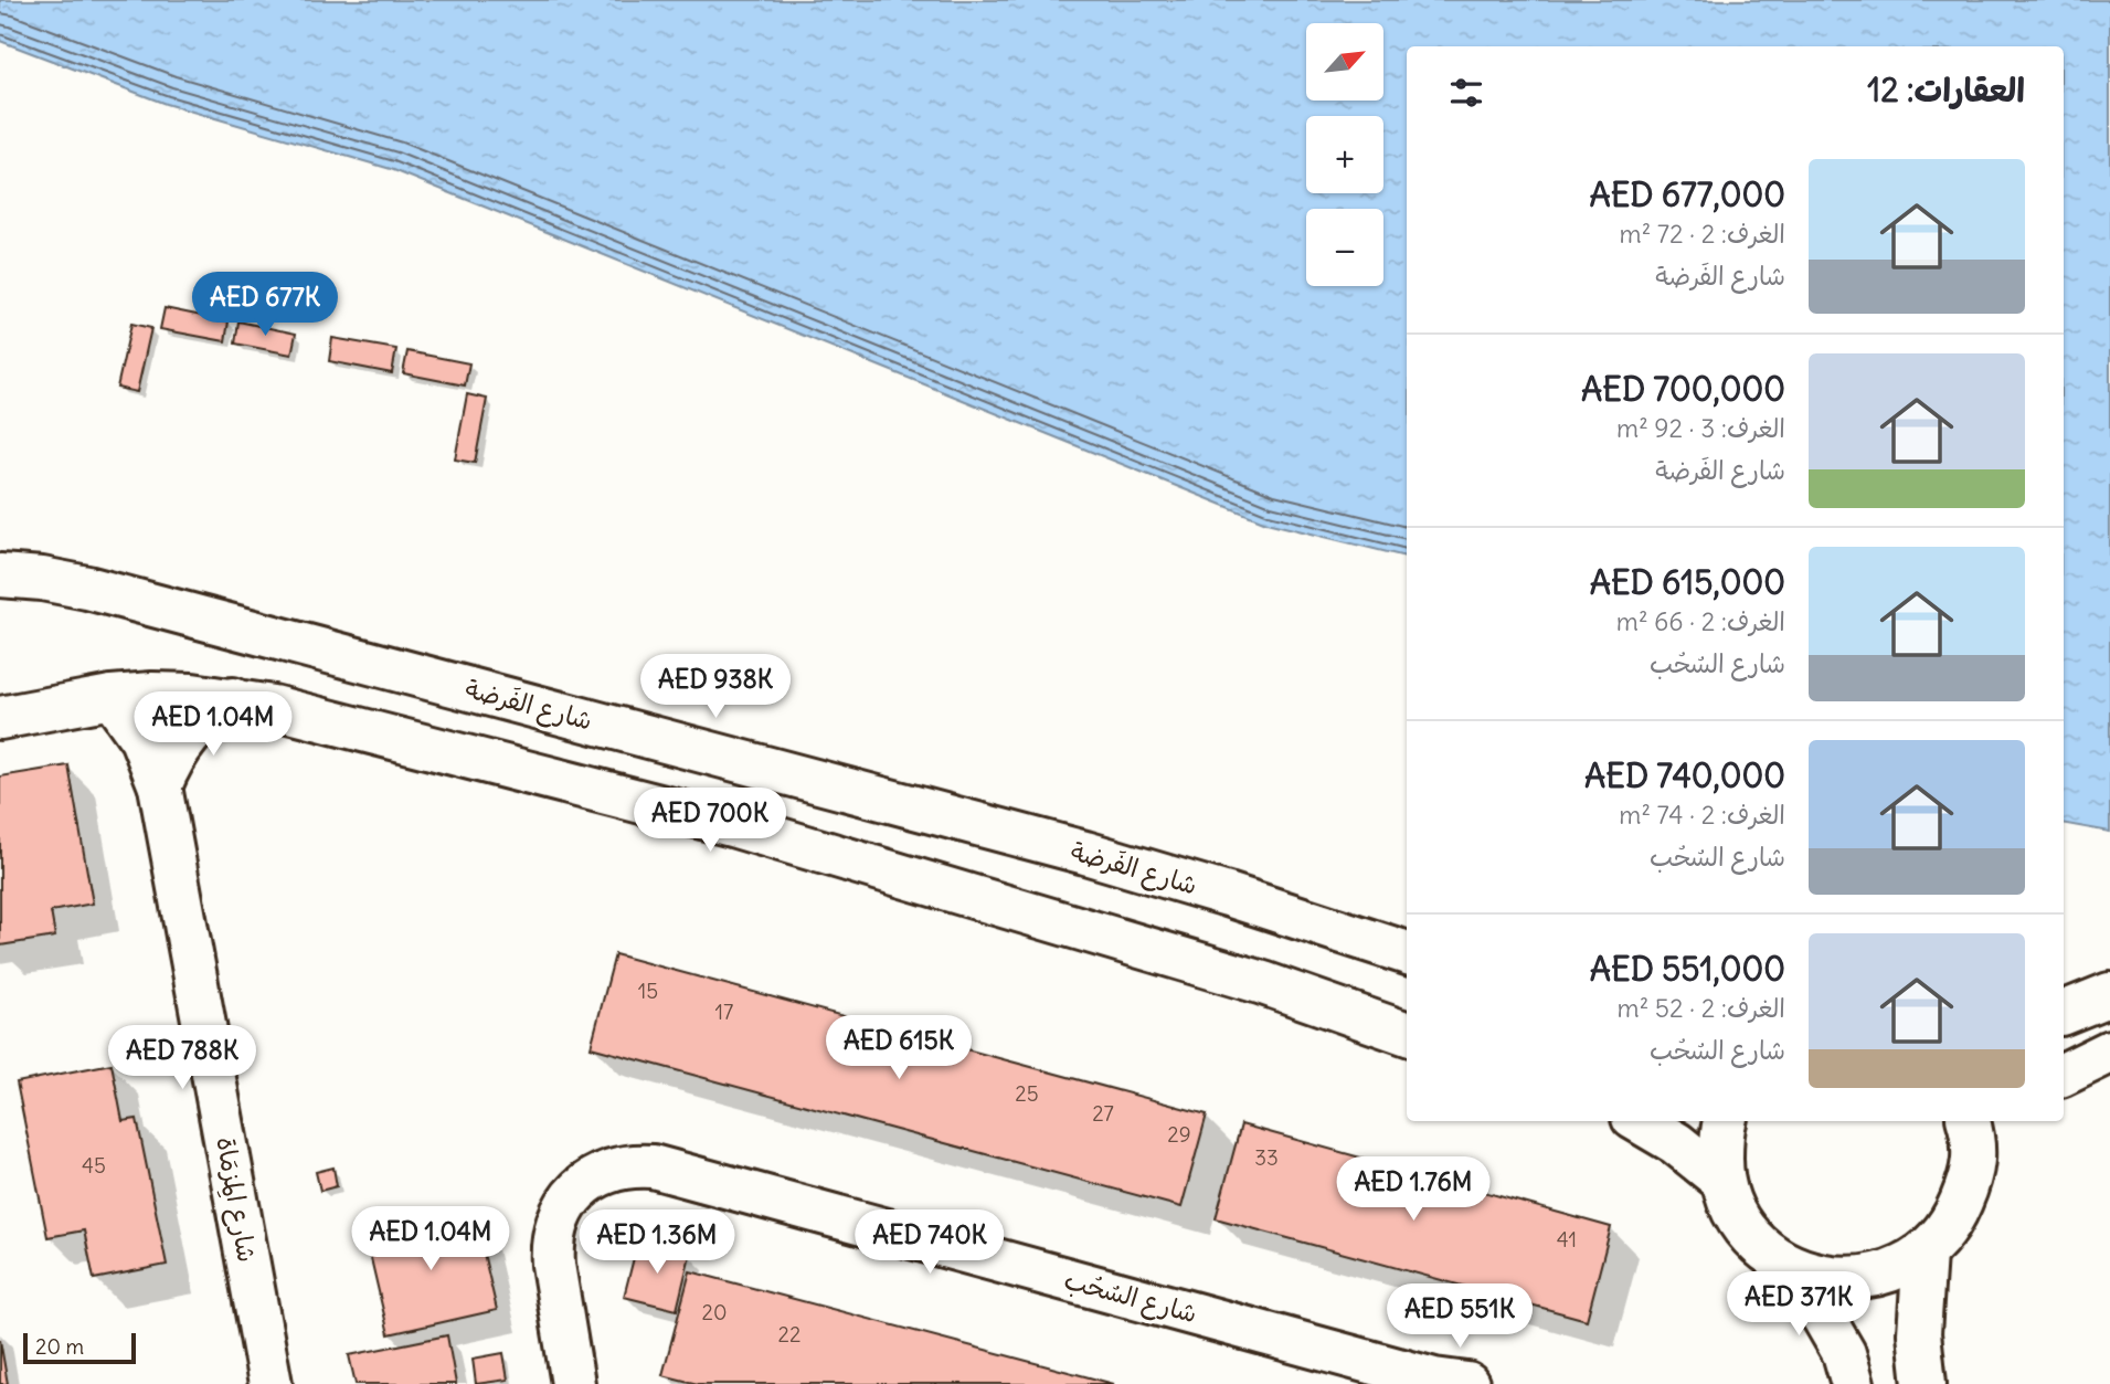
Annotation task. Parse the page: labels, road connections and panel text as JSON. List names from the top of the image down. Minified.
{"streets":{"street":["شارع الفَرضة","شارع المِزمَاة","شارع السُحُب"]},"house_numbers":["15","17","25","27","29","33","45","41","20","22"],"scale_bar":"20 m","north":"top right","page":{"map_buttons":["+","−"],"heading":"العقارات: 12","list":[{"name":"AED 677,000","note":"الغرف: 2 · 72 m² · شارع الفَرضة"},{"name":"AED 700,000","note":"الغرف: 3 · 92 m² · شارع الفَرضة"},{"name":"AED 615,000","note":"الغرف: 2 · 66 m² · شارع السُحُب"},{"name":"AED 740,000","note":"الغرف: 2 · 74 m² · شارع السُحُب"},{"name":"AED 551,000","note":"الغرف: 2 · 52 m² · شارع السُحُب"}],"price":["AED 677K","AED 938K","AED 1.04M","AED 700K","AED 615K","AED 788K","AED 1.76M","AED 1.04M","AED 1.36M","AED 740K","AED 371K","AED 551K"],"scale":"20 m"}}
